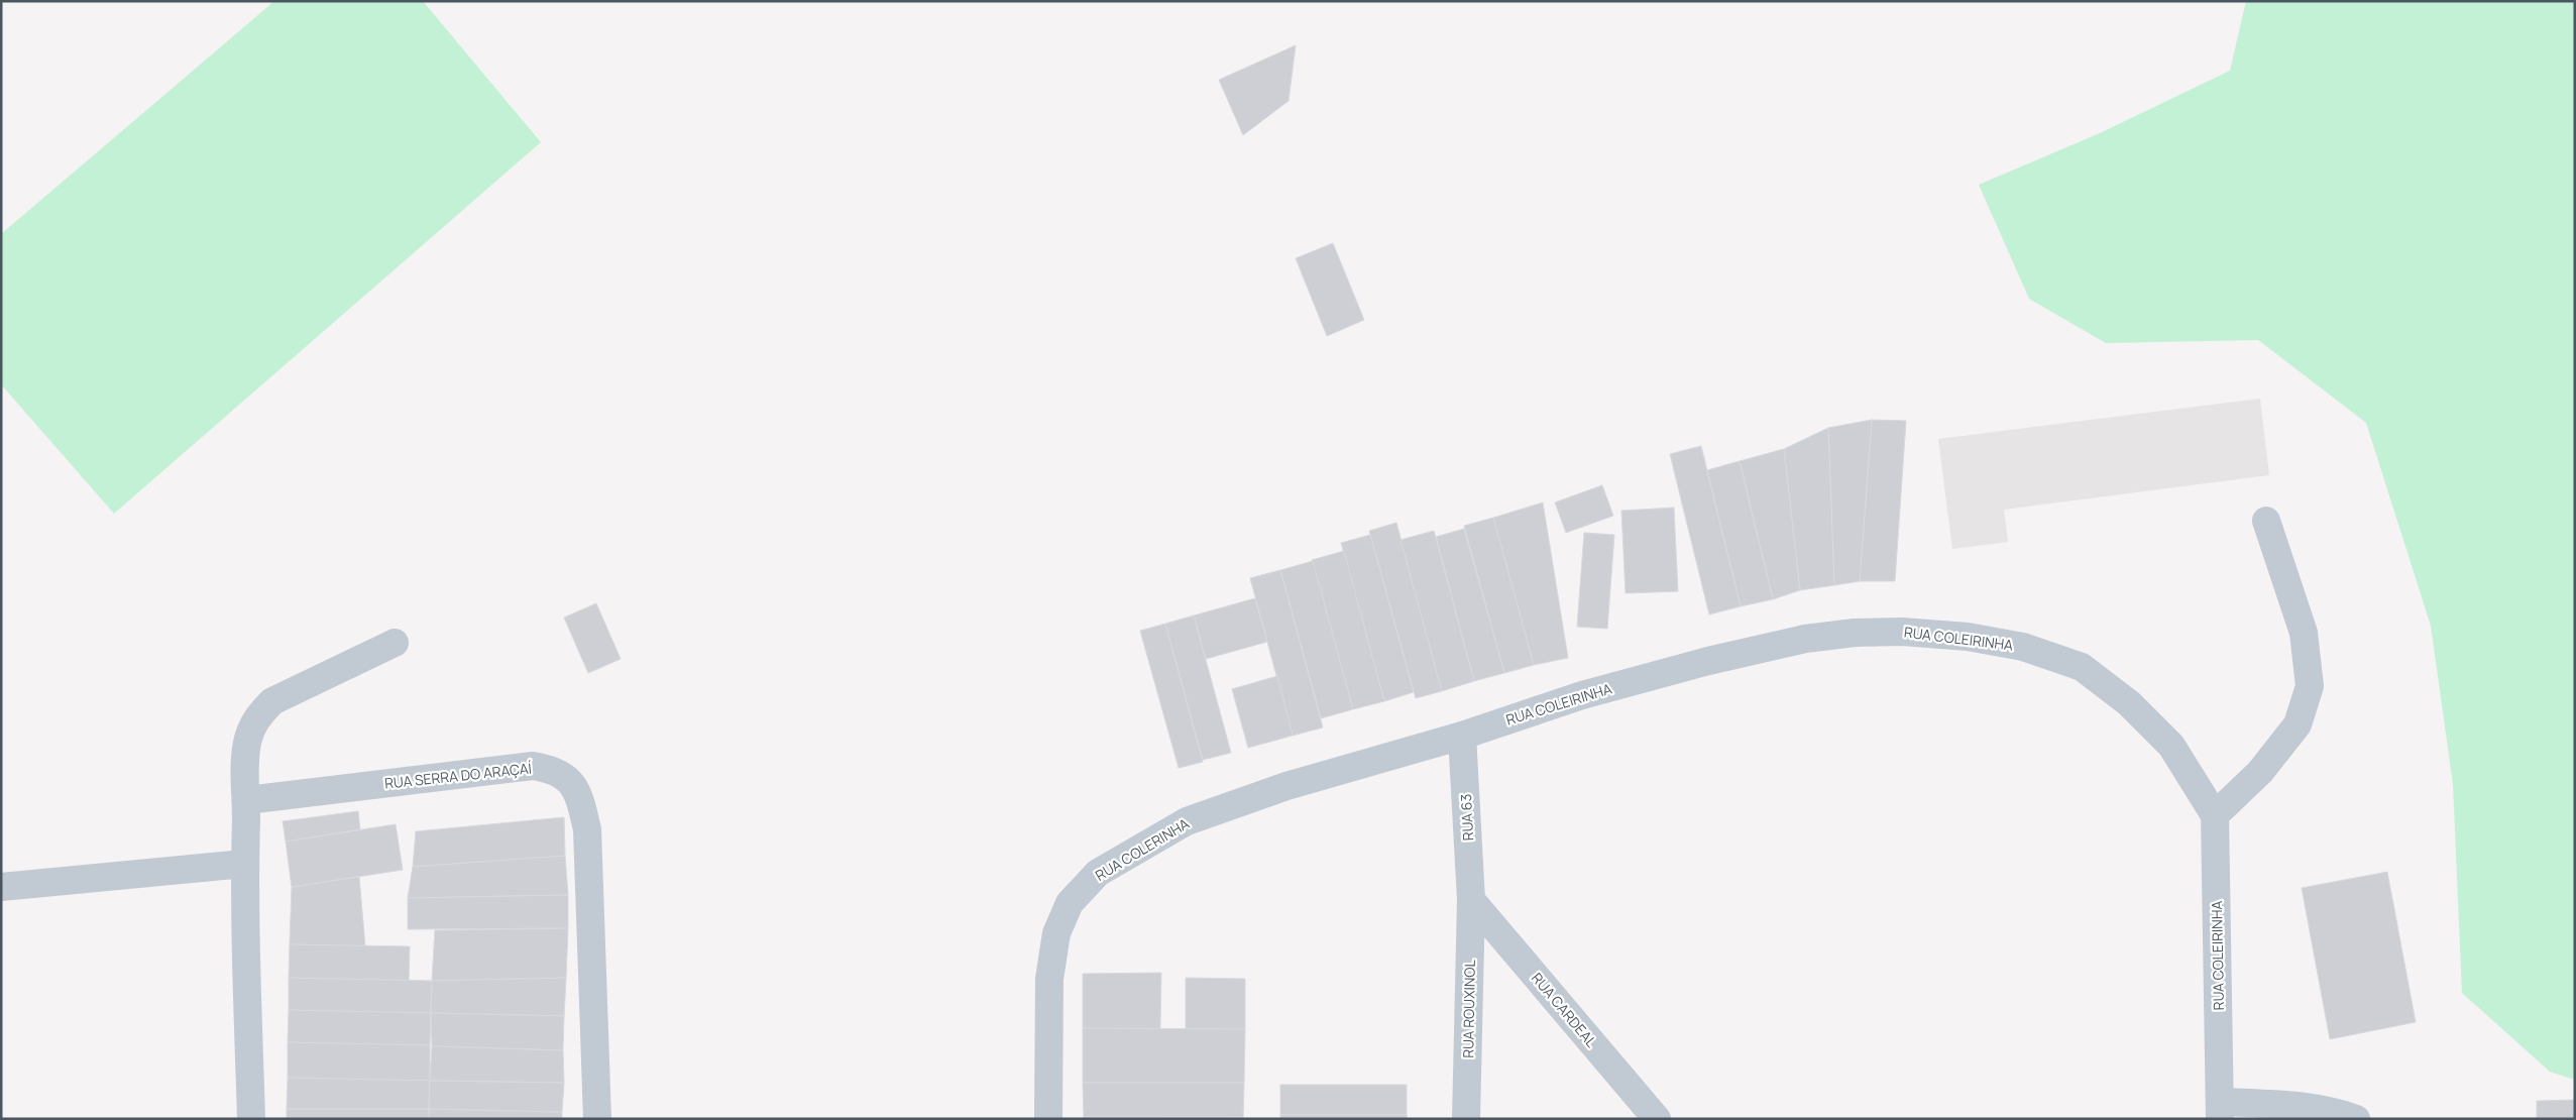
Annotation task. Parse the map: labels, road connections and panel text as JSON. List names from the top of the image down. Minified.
{"streets":{"street":["RUA COLEIRINHA","RUA SERRA DO ARAÇAÍ","RUA 63","RUA COLERINHA","RUA ROUXINOL","RUA CARDEAL"]},"crossings":[["RUA COLEIRINHA","RUA 63"],["RUA COLEIRINHA","RUA COLERINHA"],["RUA 63","RUA COLERINHA"],["RUA 63","RUA ROUXINOL"],["RUA 63","RUA CARDEAL"],["RUA ROUXINOL","RUA CARDEAL"]]}
